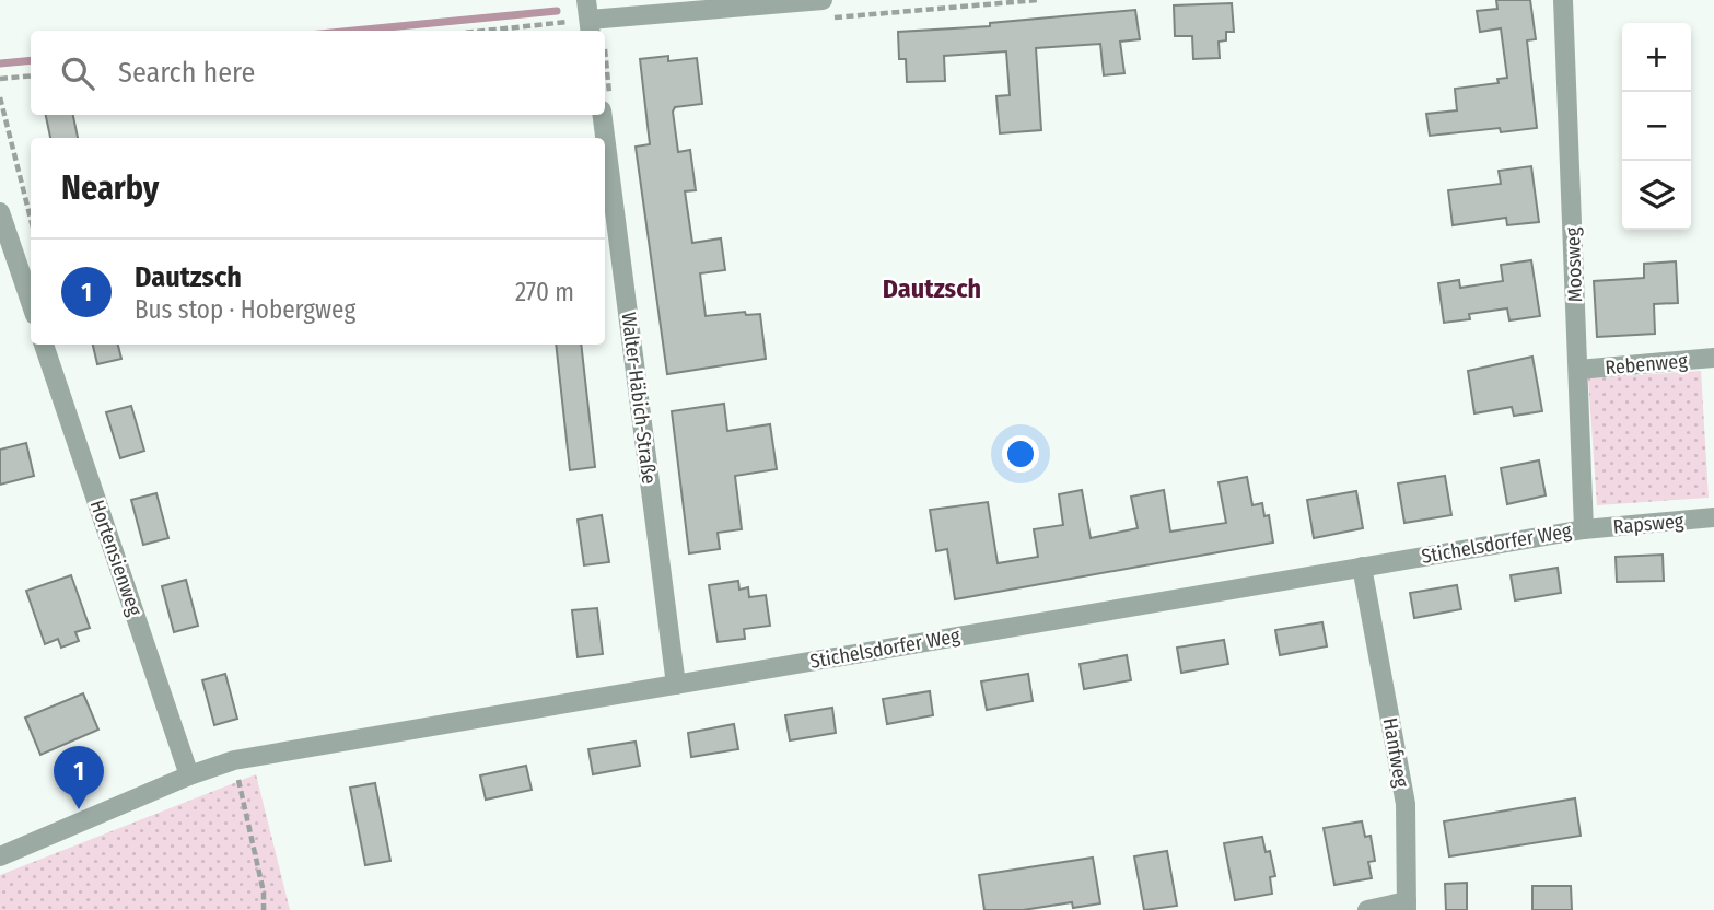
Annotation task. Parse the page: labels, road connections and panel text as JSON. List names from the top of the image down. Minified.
{"streets":{"street":["Moosweg","Rebenweg","Walter-Häbich-Straße","Rapsweg","Stichelsdorfer Weg","Hortensienweg","Hanfweg"]},"crossings":[["Moosweg","Rebenweg"],["Moosweg","Rapsweg"],["Moosweg","Stichelsdorfer Weg"],["Walter-Häbich-Straße","Stichelsdorfer Weg"],["Rapsweg","Stichelsdorfer Weg"],["Stichelsdorfer Weg","Hortensienweg"],["Stichelsdorfer Weg","Hanfweg"]],"districts":["Dautzsch"],"page":{"map_buttons":["+","−"],"search":"Search here","heading":"Nearby","list":[{"mark":"1","name":"Dautzsch","note":"Bus stop · Hobergweg","value":"270 m"}],"pins":"1"}}
